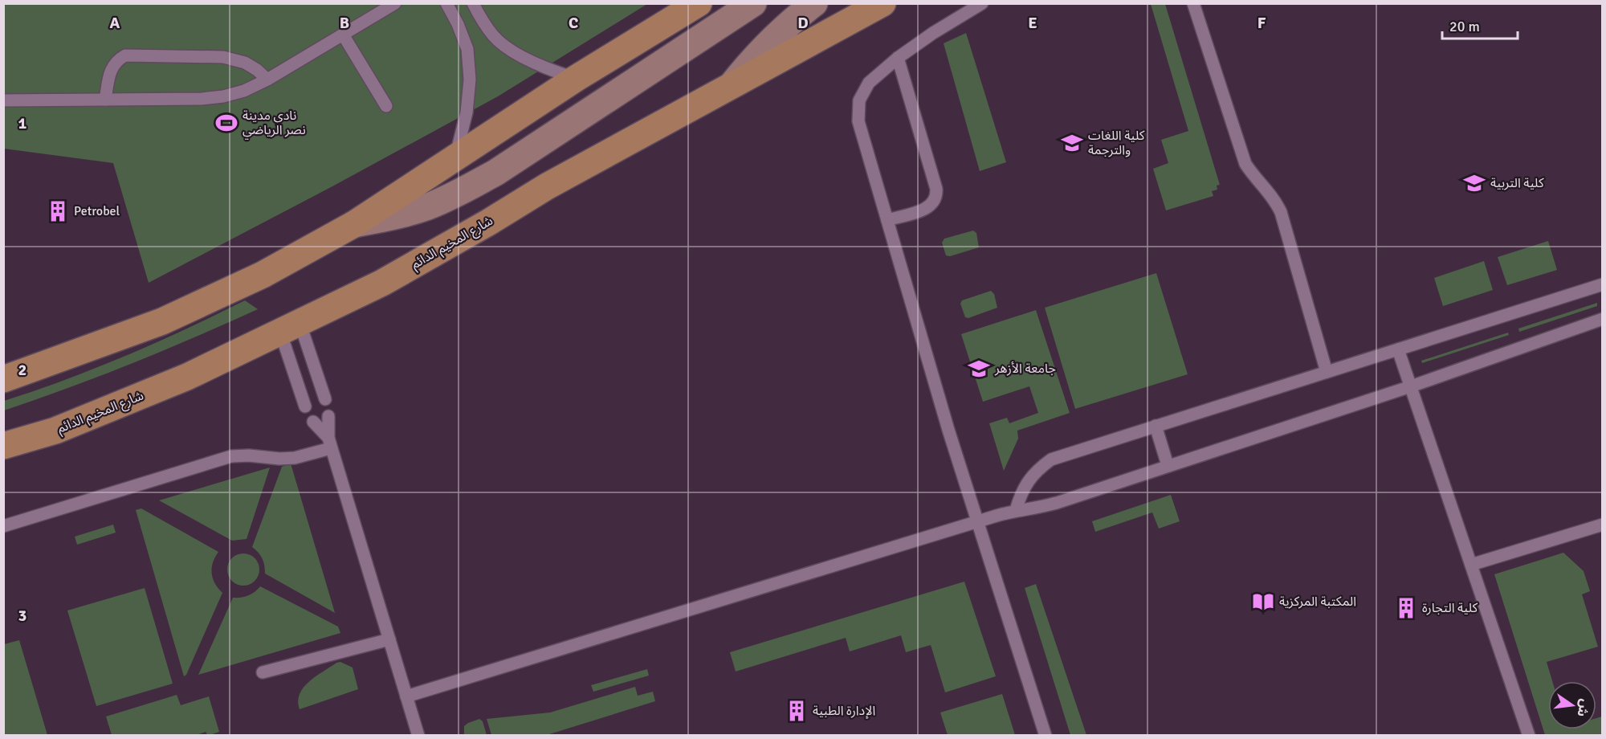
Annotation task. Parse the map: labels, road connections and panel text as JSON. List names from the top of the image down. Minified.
{"streets":{"main road":["شارع المخيم الدائم"]},"places":{"sports":["نادي مدينة نصر الرياضي"],"school or university":["كلية اللغات والترجمة","كلية التربية","جامعة الأزهر"],"building":["Petrobel","كلية التجارة","الإدارة الطبية"],"library":["المكتبة المركزية"]},"scale_bar":"20 m","north":"right","grid":{"columns":["A","B","C","D","E","F"],"rows":["1","2","3"]}}
